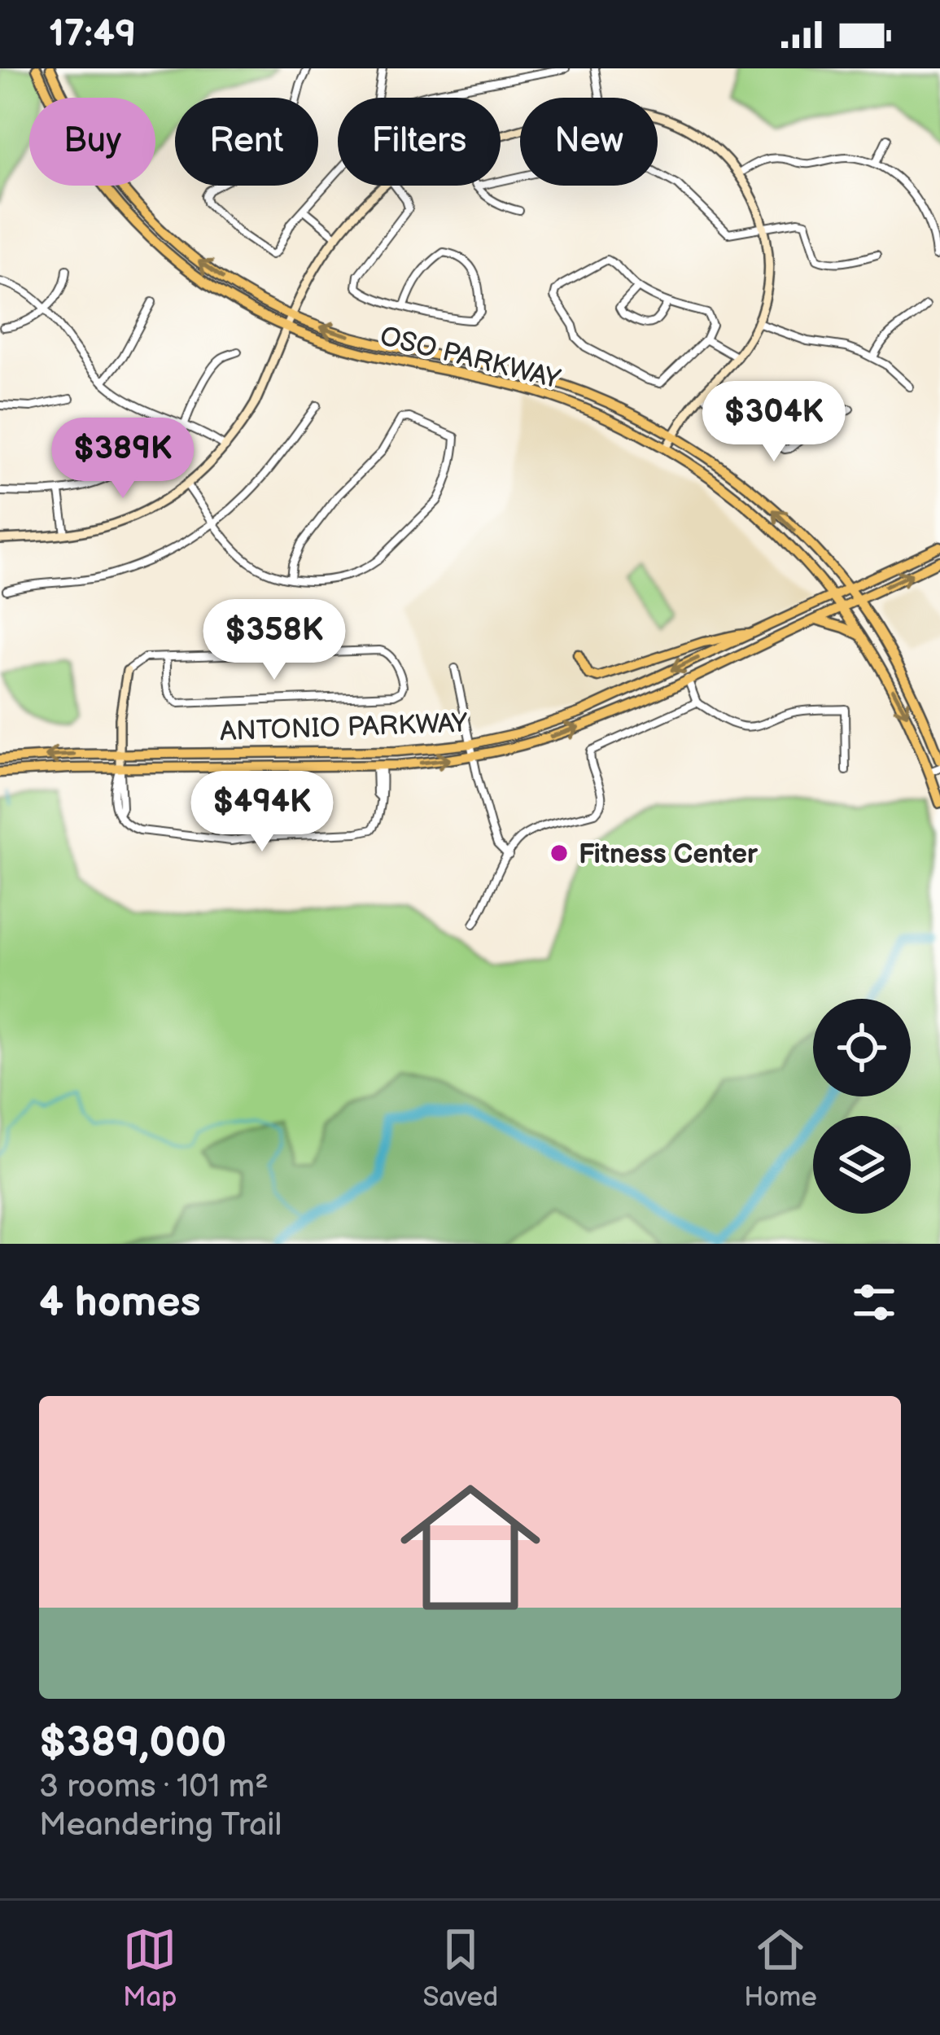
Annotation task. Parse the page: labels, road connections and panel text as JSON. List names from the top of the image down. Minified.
{"streets":{"main road":["OSO PARKWAY","ANTONIO PARKWAY"]},"crossings":[["OSO PARKWAY","ANTONIO PARKWAY"]],"places":["Fitness Center"],"page":{"status":"17:49","chip":["Buy","Rent","Filters","New"],"price":["$304K","$389K","$358K","$494K"],"heading":"4 homes","list":[{"name":"$389,000","note":"3 rooms · 101 m² · Meandering Trail"}],"tabs":["Map","Saved","Home"]}}
